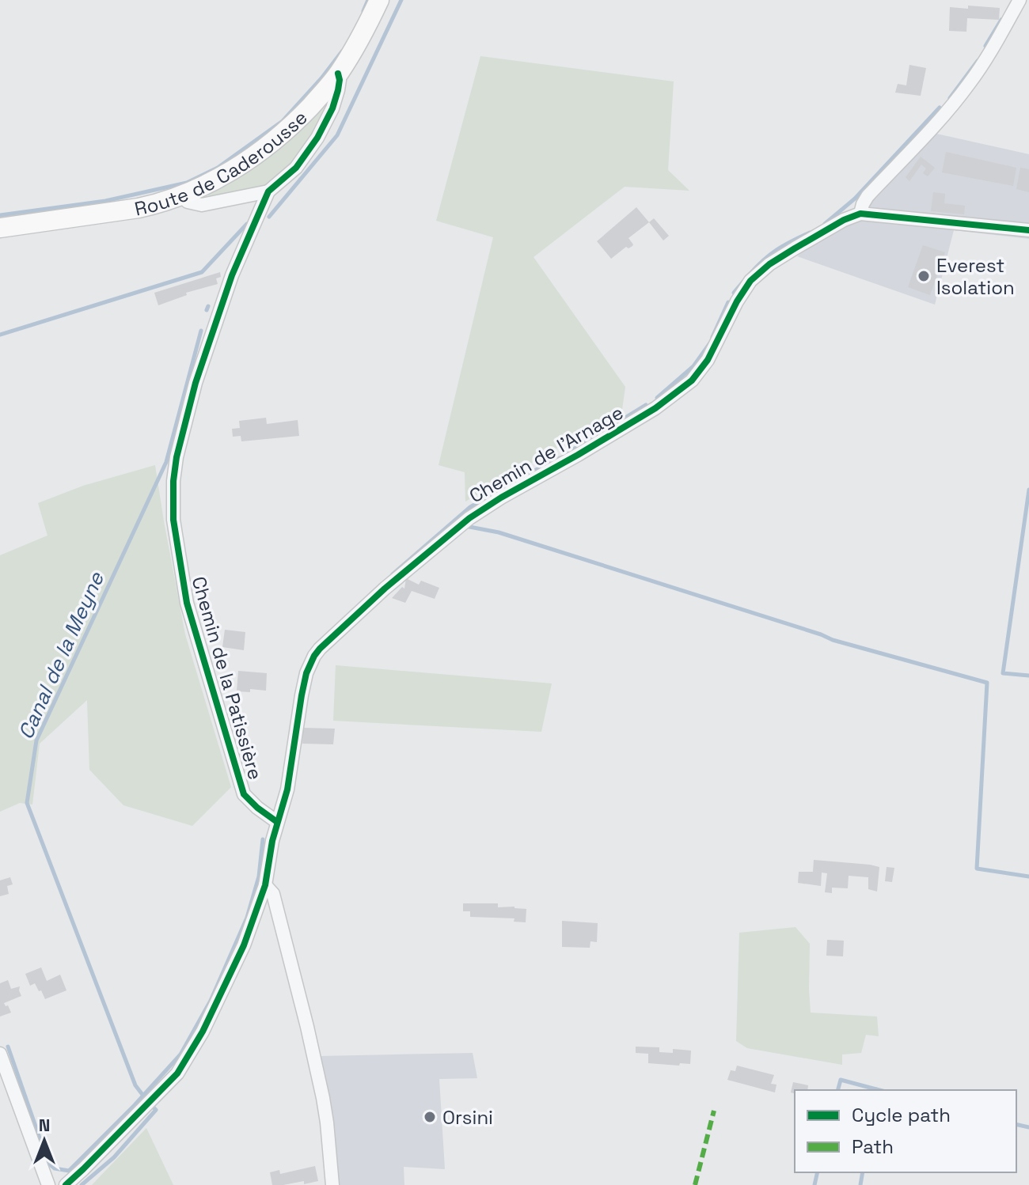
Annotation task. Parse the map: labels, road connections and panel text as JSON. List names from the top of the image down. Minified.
{"streets":{"street":["Route de Caderousse","Chemin de l'Arnage","Chemin de la Patissière"]},"crossings":[["Route de Caderousse","Chemin de la Patissière"],["Chemin de l'Arnage","Chemin de la Patissière"]],"water":["Canal de la Meyne"],"places":["Everest Isolation","Orsini"],"legend":["Cycle path","Path"],"north":"top"}
